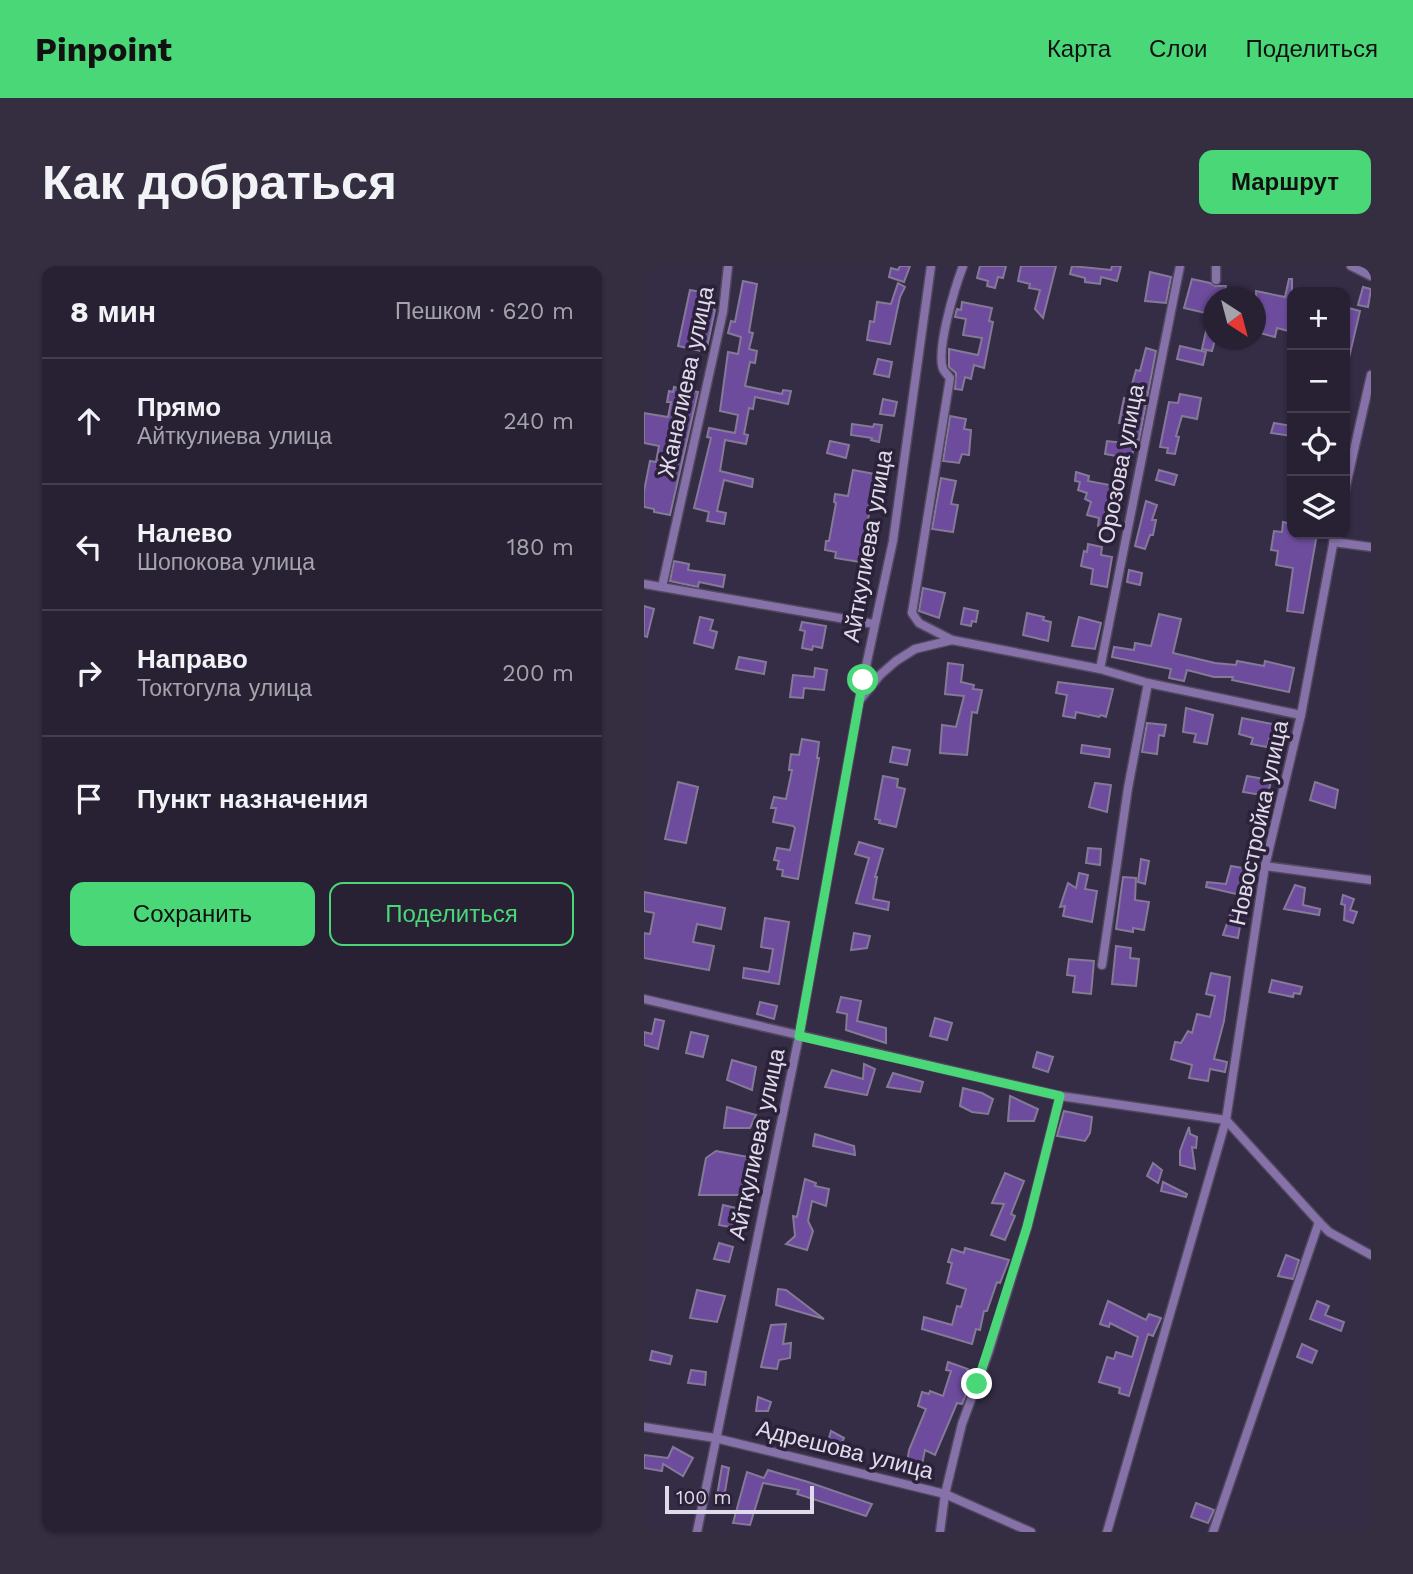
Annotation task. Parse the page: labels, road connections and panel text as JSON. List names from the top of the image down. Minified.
{"streets":{"street":["Жаналиева улица","Орозова улица","Айткулиева улица","Новостройка улица","Адрешова улица"]},"crossings":[["Айткулиева улица","Адрешова улица"]],"scale_bar":"100 m","north":"bottom right","page":{"header":"Pinpoint","nav":["Карта","Слои","Поделиться"],"buttons":["Маршрут",["Сохранить","Поделиться"]],"title":"Как добраться","heading":["8 мин","Пешком · 620 m"],"map_buttons":["+","−"],"list":[["Прямо","Айткулиева улица","240 m"],["Налево","Шопокова улица","180 m"],["Направо","Токтогула улица","200 m"],"Пункт назначения"],"scale":"100 m"}}
